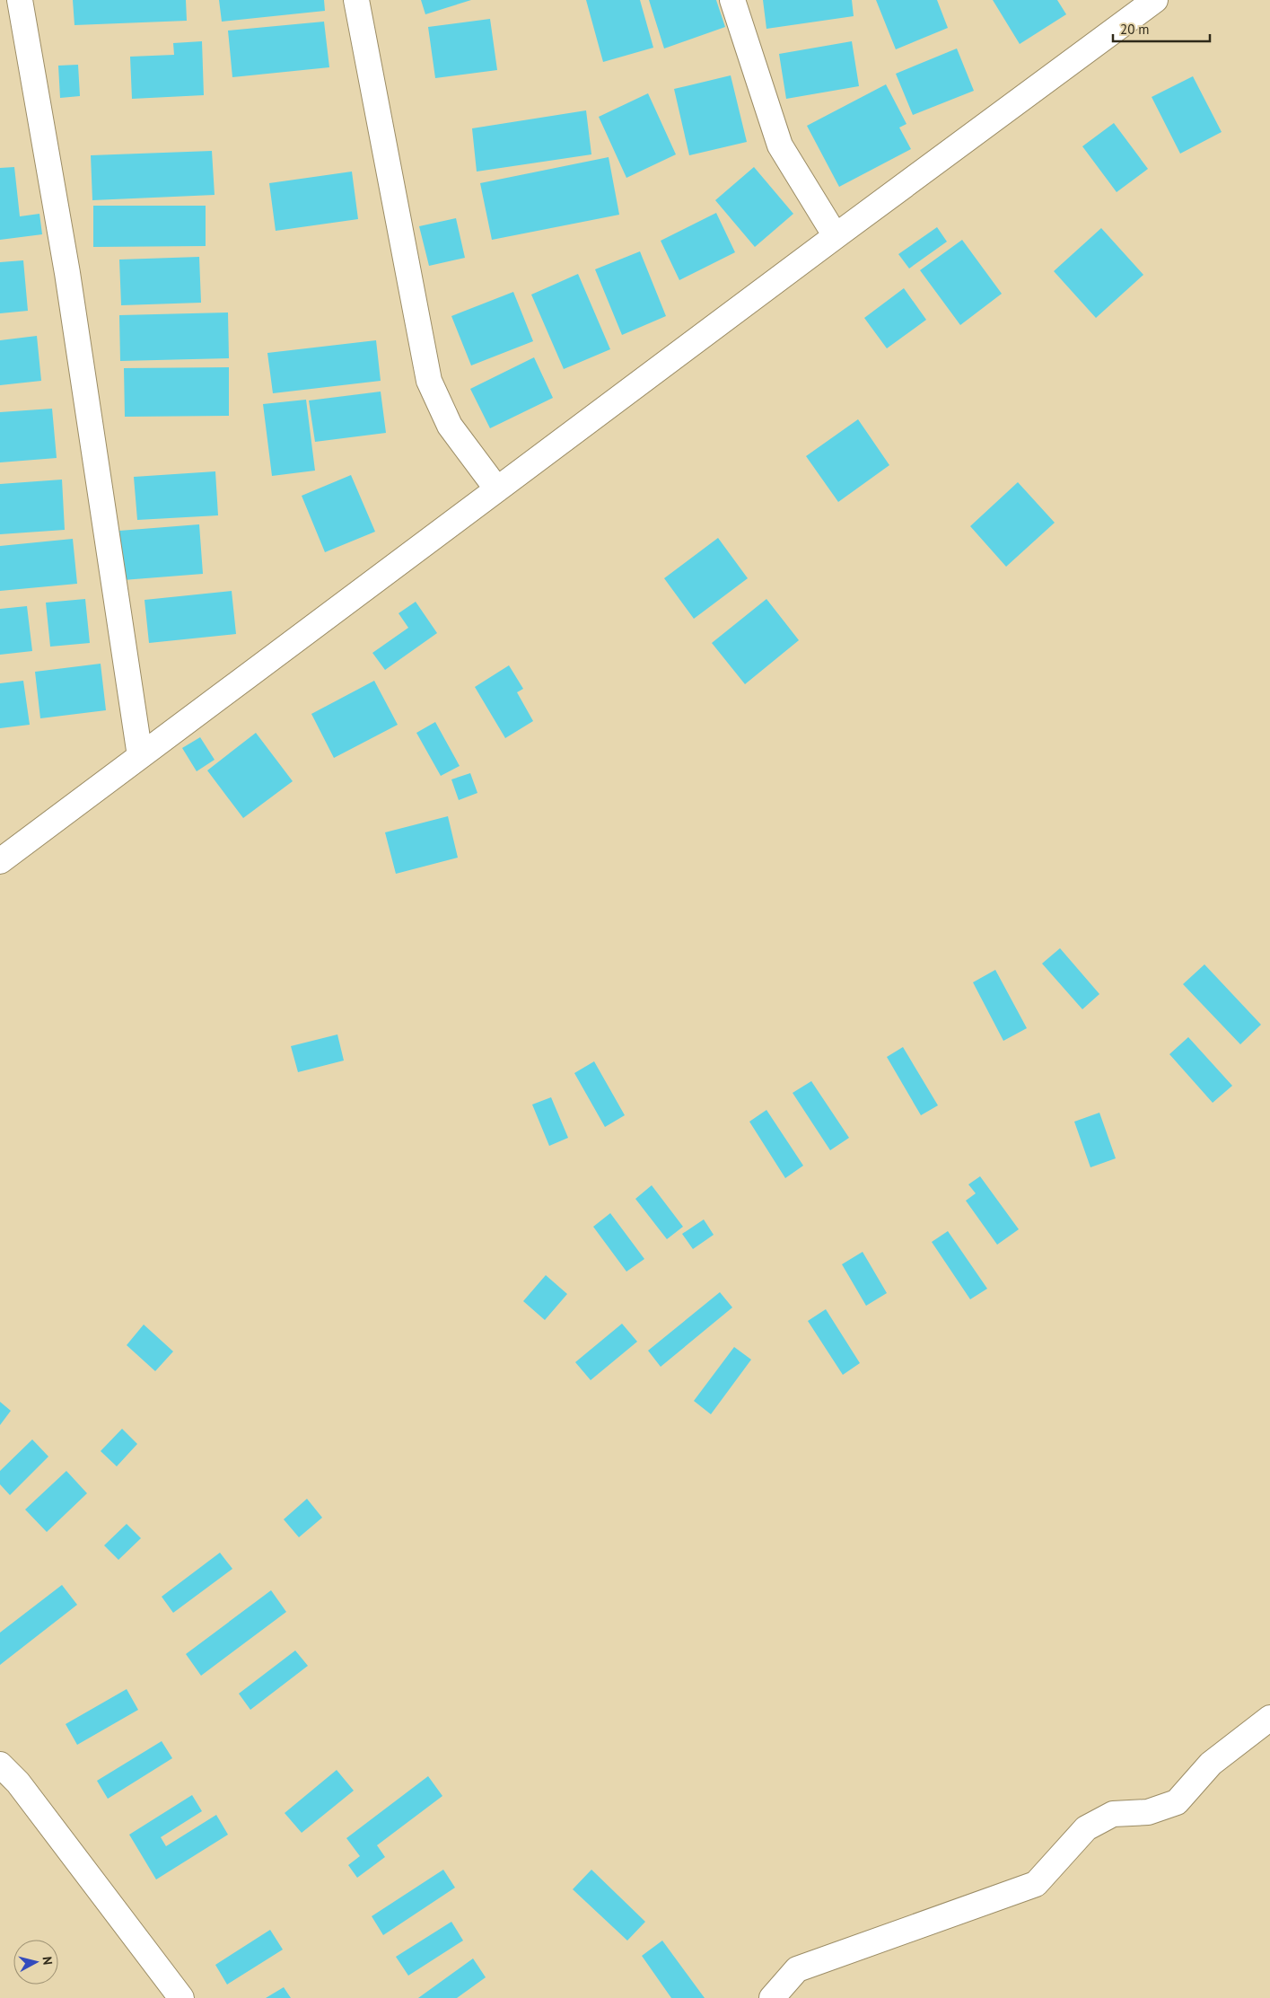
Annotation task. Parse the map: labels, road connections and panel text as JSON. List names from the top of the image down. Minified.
{"scale_bar":"20 m","north":"right"}
